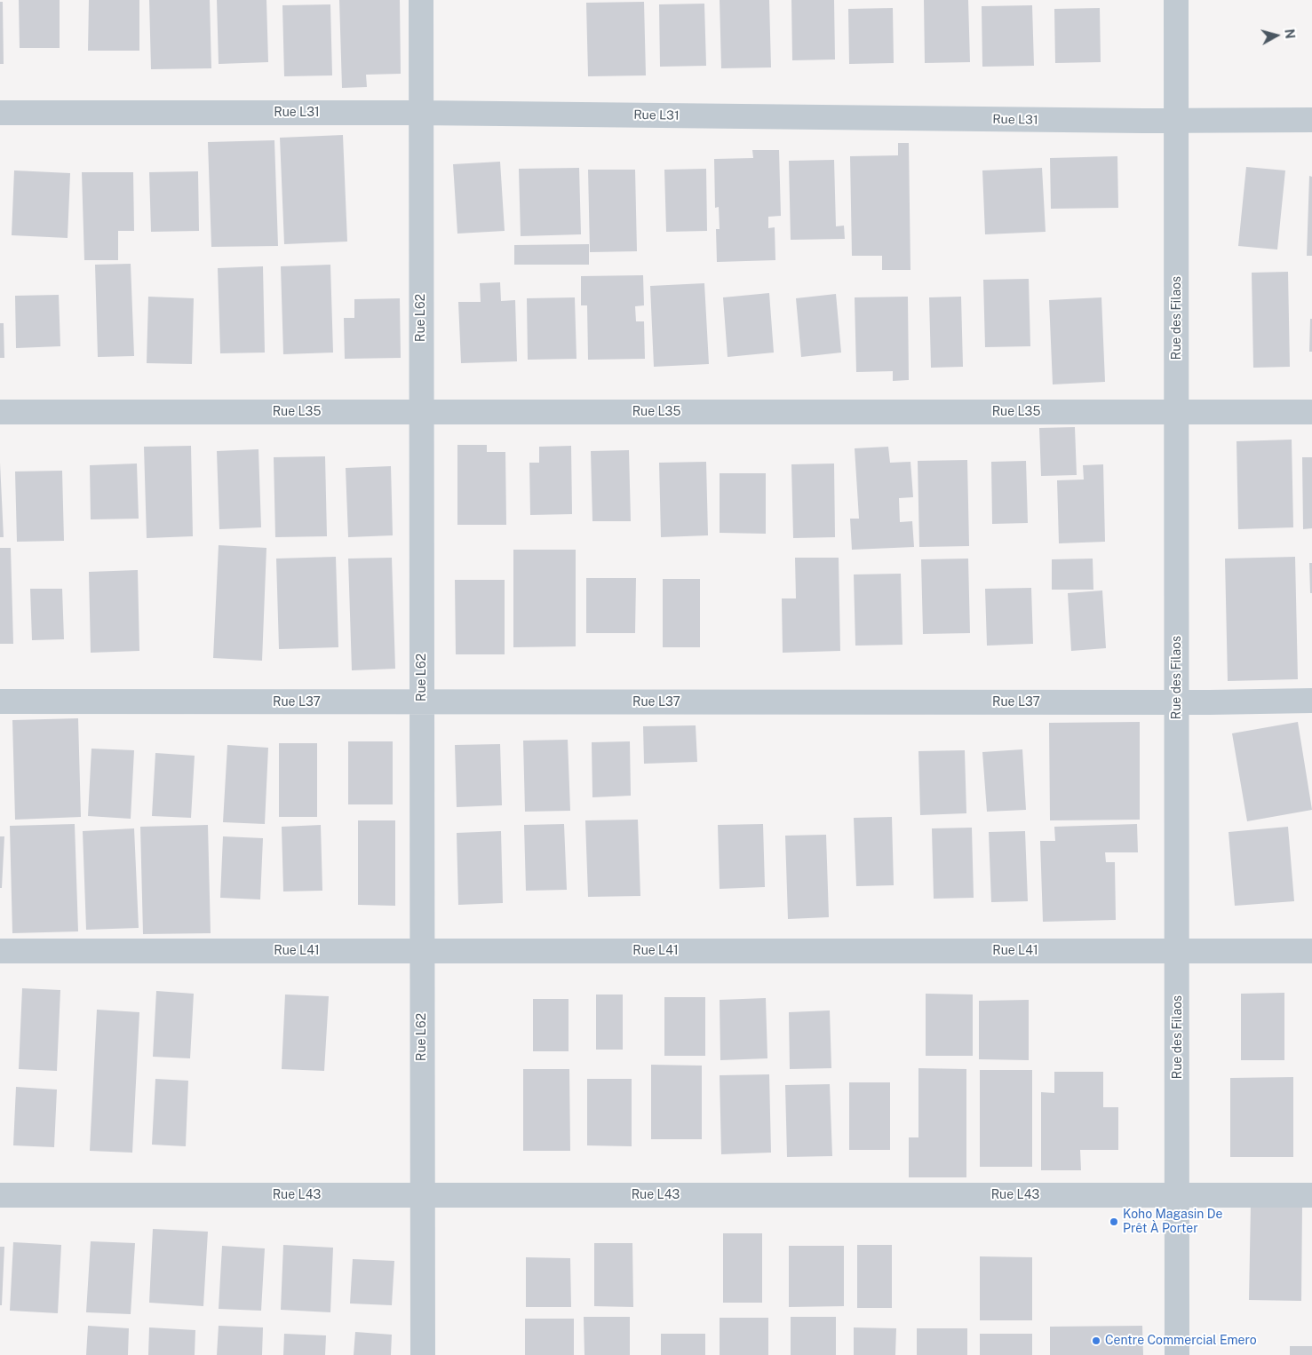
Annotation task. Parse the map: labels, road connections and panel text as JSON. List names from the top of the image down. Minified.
{"streets":{"street":["Rue L31","Rue L62","Rue des Filaos","Rue L35","Rue L37","Rue L41","Rue L43"]},"crossings":[["Rue L31","Rue L62"],["Rue L31","Rue des Filaos"],["Rue L62","Rue L35"],["Rue L62","Rue L37"],["Rue L62","Rue L41"],["Rue L62","Rue L43"],["Rue des Filaos","Rue L35"],["Rue des Filaos","Rue L37"],["Rue des Filaos","Rue L41"],["Rue des Filaos","Rue L43"]],"places":["Koho Magasin De Prêt À Porter","Centre Commercial Emero"],"north":"right"}
